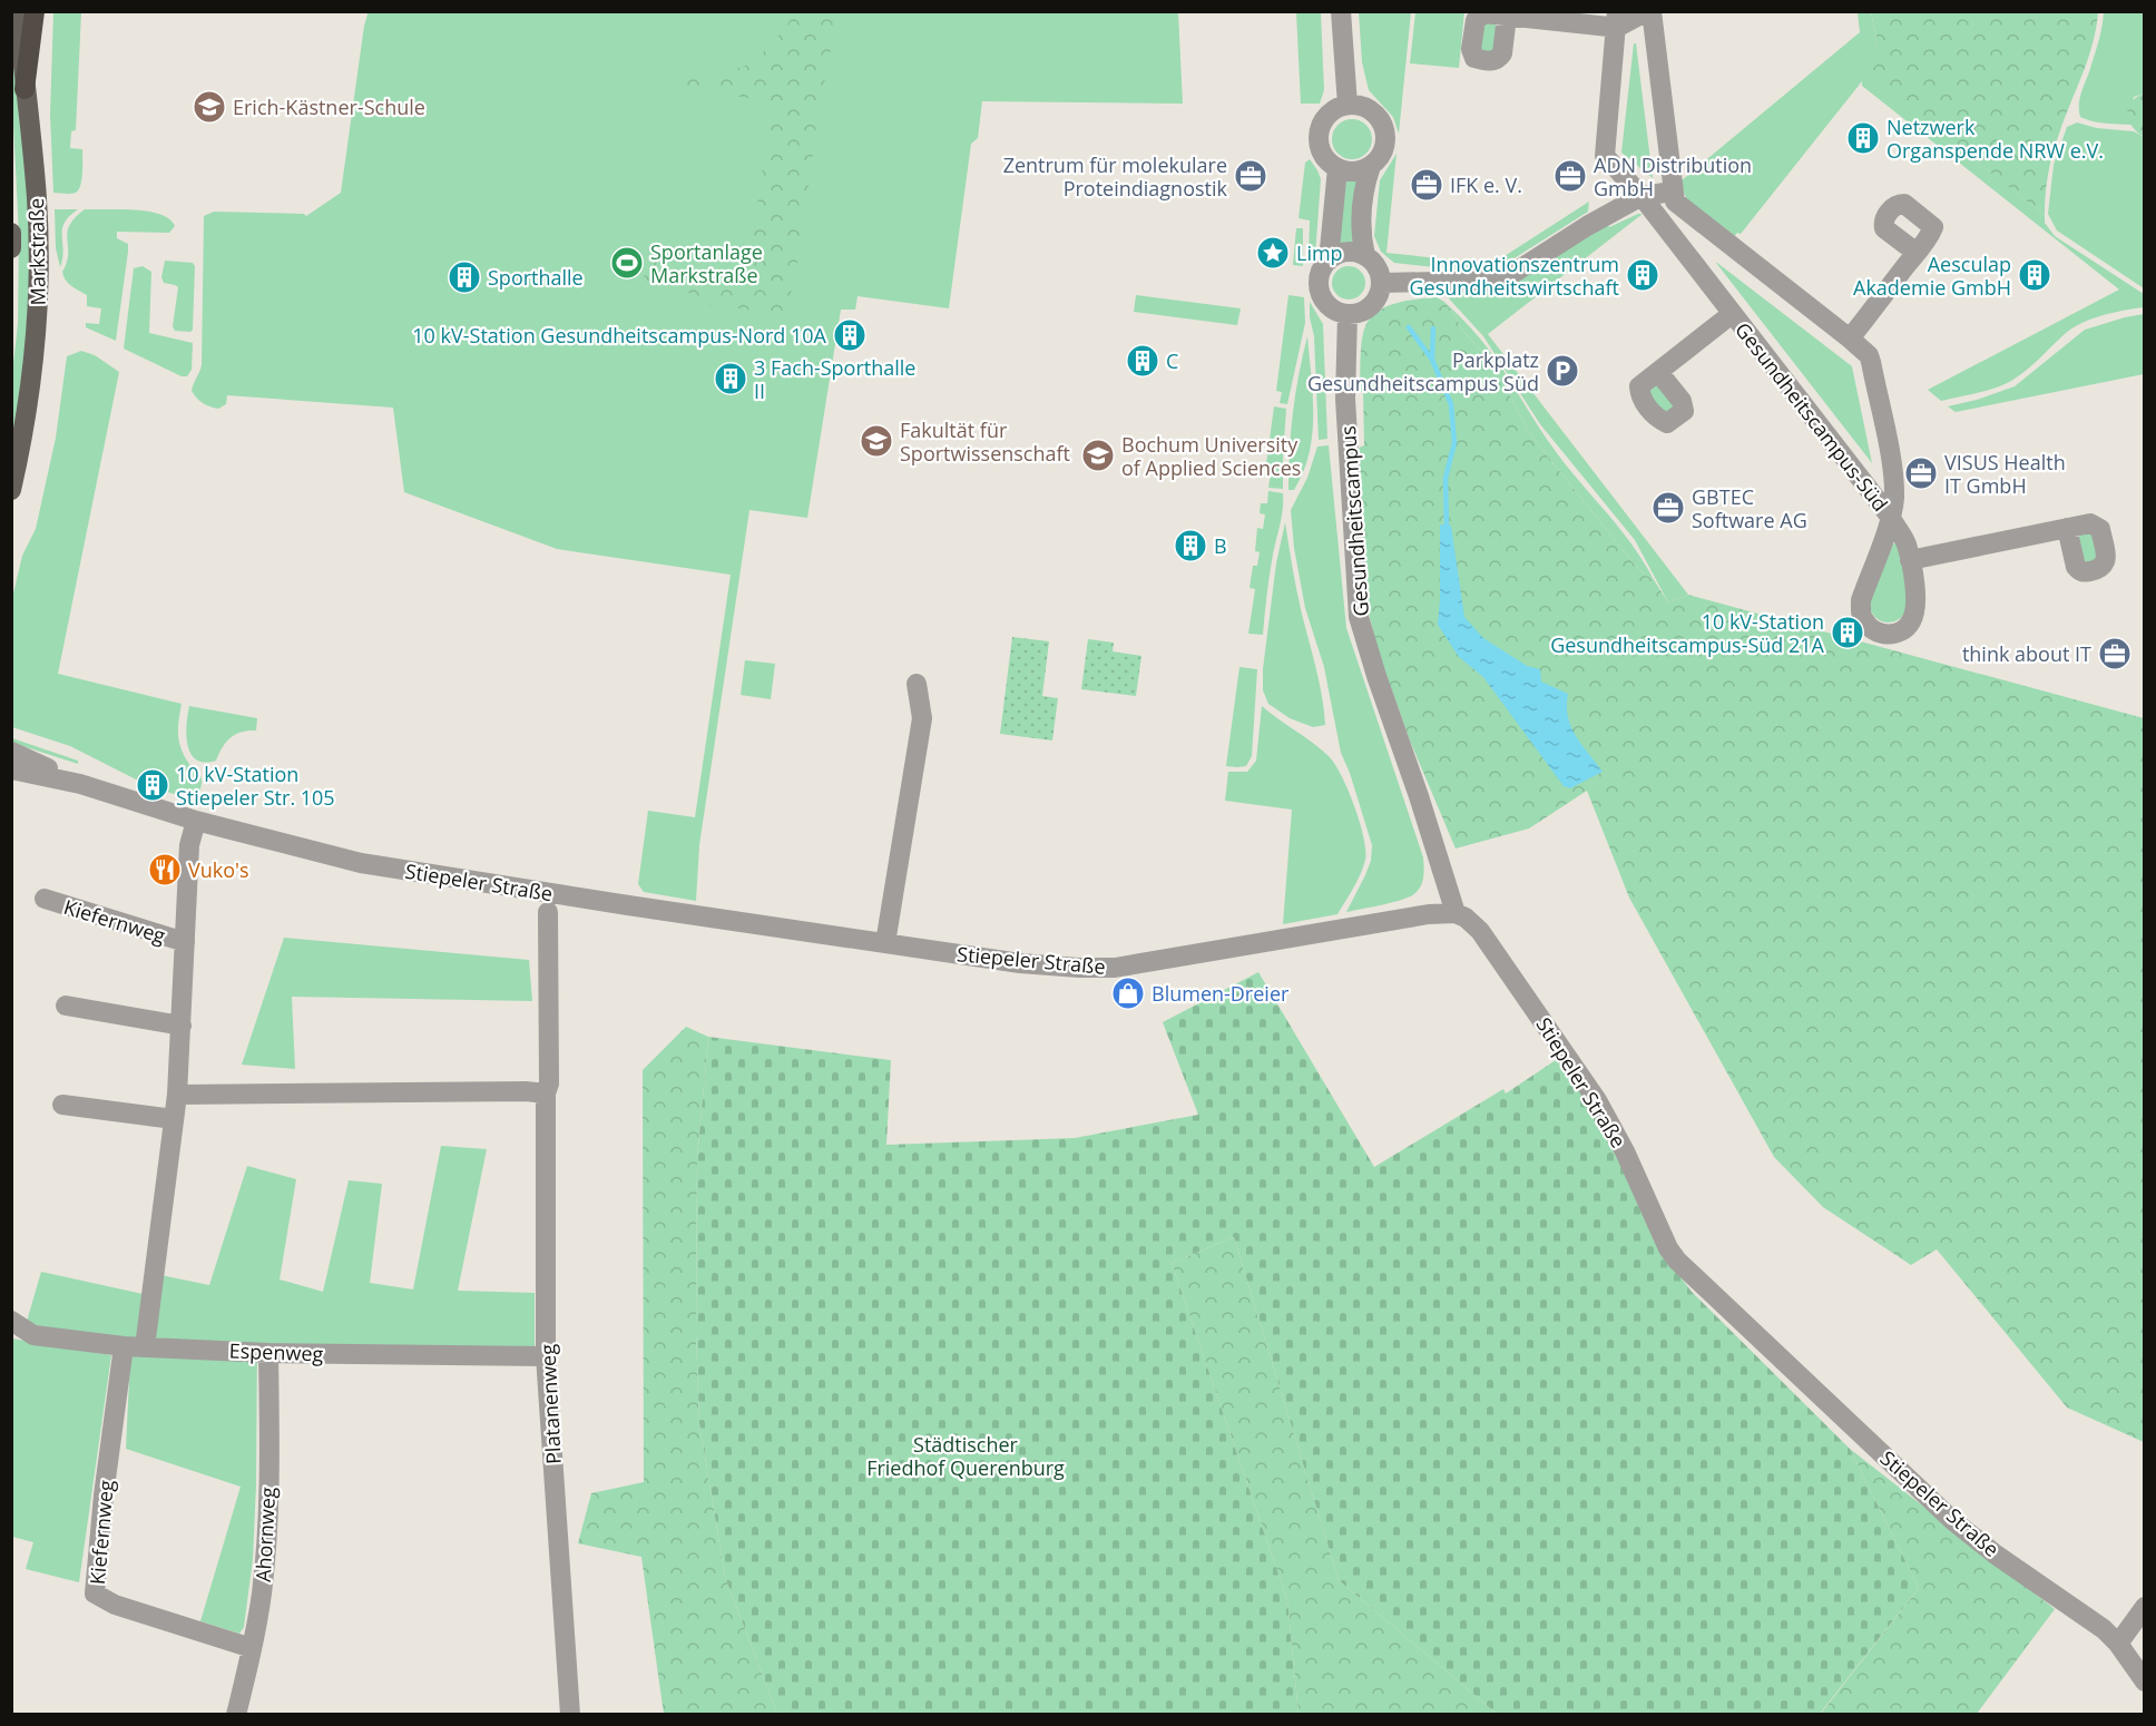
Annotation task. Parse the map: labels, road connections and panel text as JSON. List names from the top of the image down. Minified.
{"streets":{"main road":["Markstraße"],"street":["Gesundheitscampus-Süd","Gesundheitscampus","Stiepeler Straße","Kiefernweg","Espenweg","Platanenweg","Ahornweg"]},"crossings":[["Gesundheitscampus","Stiepeler Straße"],["Stiepeler Straße","Kiefernweg"],["Kiefernweg","Espenweg"],["Kiefernweg","Ahornweg"],["Espenweg","Platanenweg"],["Espenweg","Ahornweg"]],"parks":["Städtischer Friedhof Querenburg"],"places":{"school or university":["Erich-Kästner-Schule","Fakultät für Sportwissenschaft","Bochum University of Applied Sciences"],"building":["Netzwerk Organspende NRW e.V.","Innovationszentrum Gesundheitswirtschaft","Aesculap Akademie GmbH","Sporthalle","10 kV-Station Gesundheitscampus-Nord 10A","C","3 Fach-Sporthalle II","B","10 kV-Station Gesundheitscampus-Süd 21A","10 kV-Station Stiepeler Str. 105"],"office":["Zentrum für molekulare Proteindiagnostik","ADN Distribution GmbH","IFK e. V.","VISUS Health IT GmbH","GBTEC Software AG","think about IT"],"place":["Limp"],"sports":["Sportanlage Markstraße"],"parking":["Parkplatz Gesundheitscampus Süd"],"restaurant":["Vuko's"],"shop":["Blumen-Dreier"]}}
